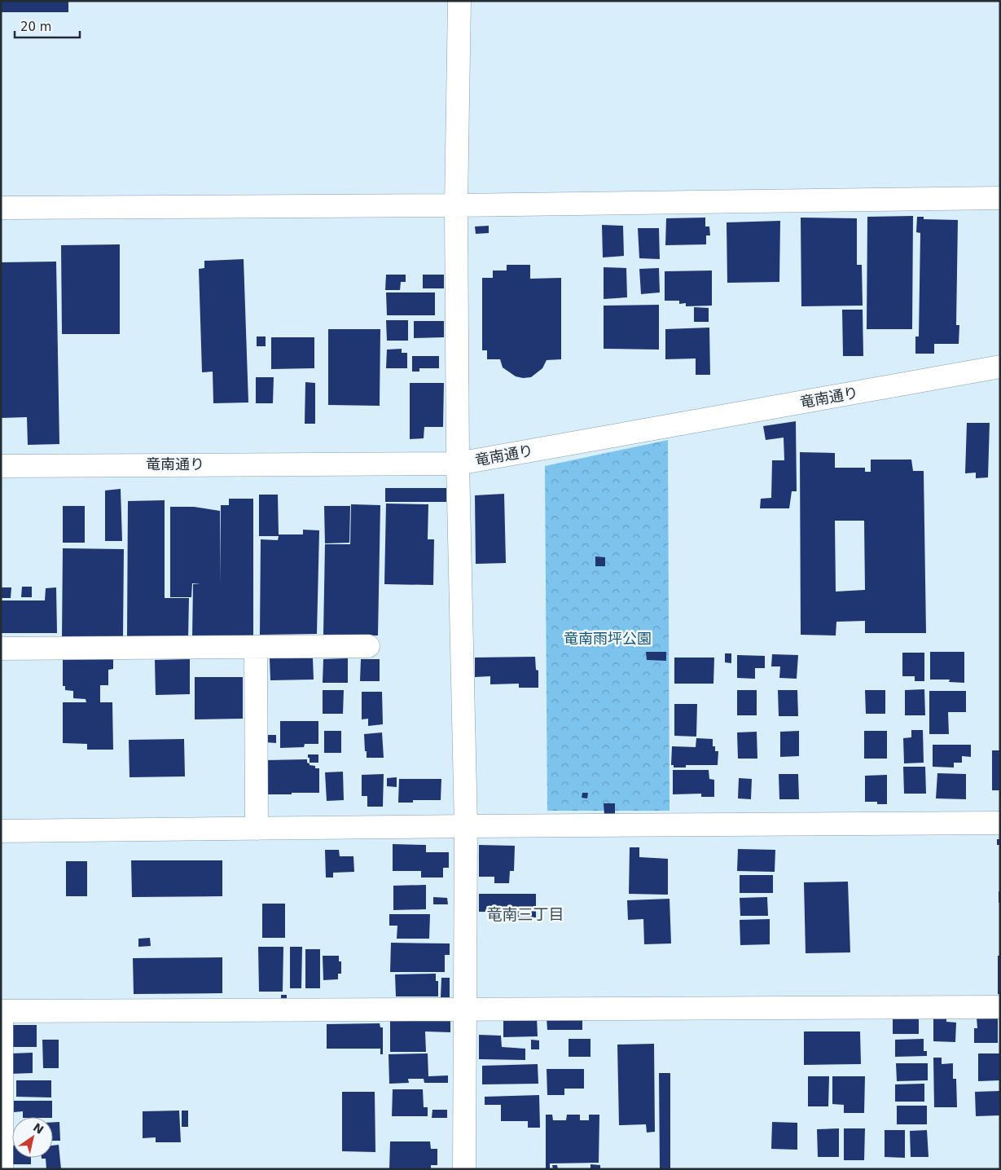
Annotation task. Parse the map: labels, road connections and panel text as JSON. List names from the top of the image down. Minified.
{"streets":{"street":["竜南通り"]},"districts":["竜南三丁目"],"parks":["竜南雨坪公園"],"scale_bar":"20 m","north":"top right"}
